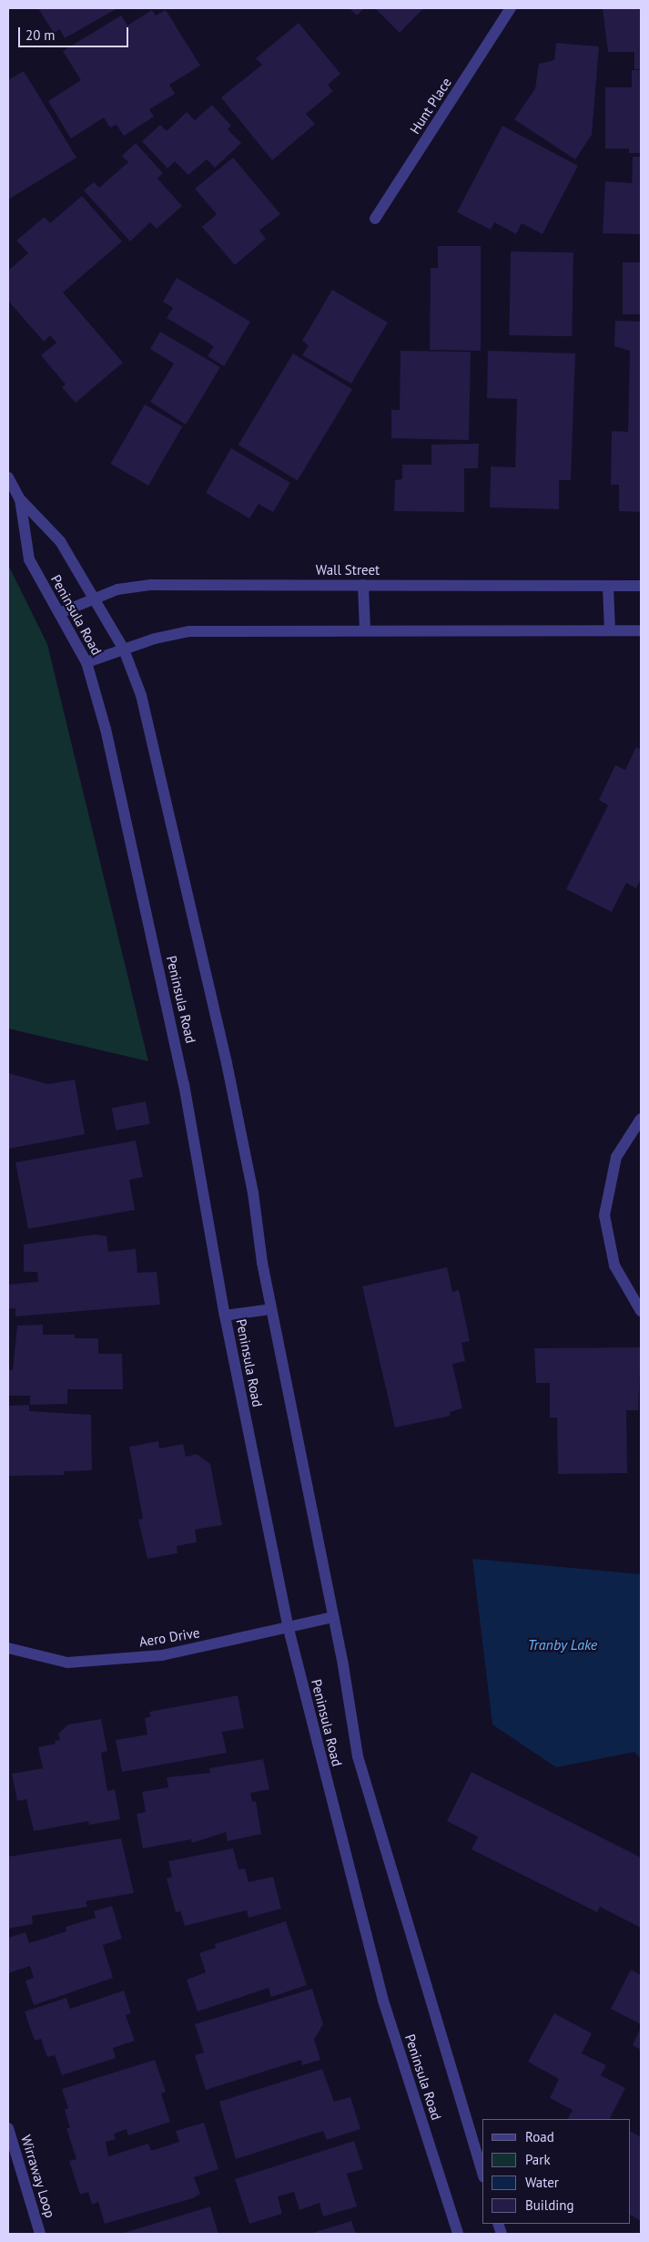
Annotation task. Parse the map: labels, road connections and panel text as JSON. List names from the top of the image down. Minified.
{"streets":{"street":["Hunt Place","Wall Street","Peninsula Road","Aero Drive","Wirraway Loop"]},"crossings":[["Wall Street","Peninsula Road"],["Peninsula Road","Aero Drive"]],"water":["Tranby Lake"],"legend":["Road","Park","Water","Building"],"scale_bar":"20 m"}
